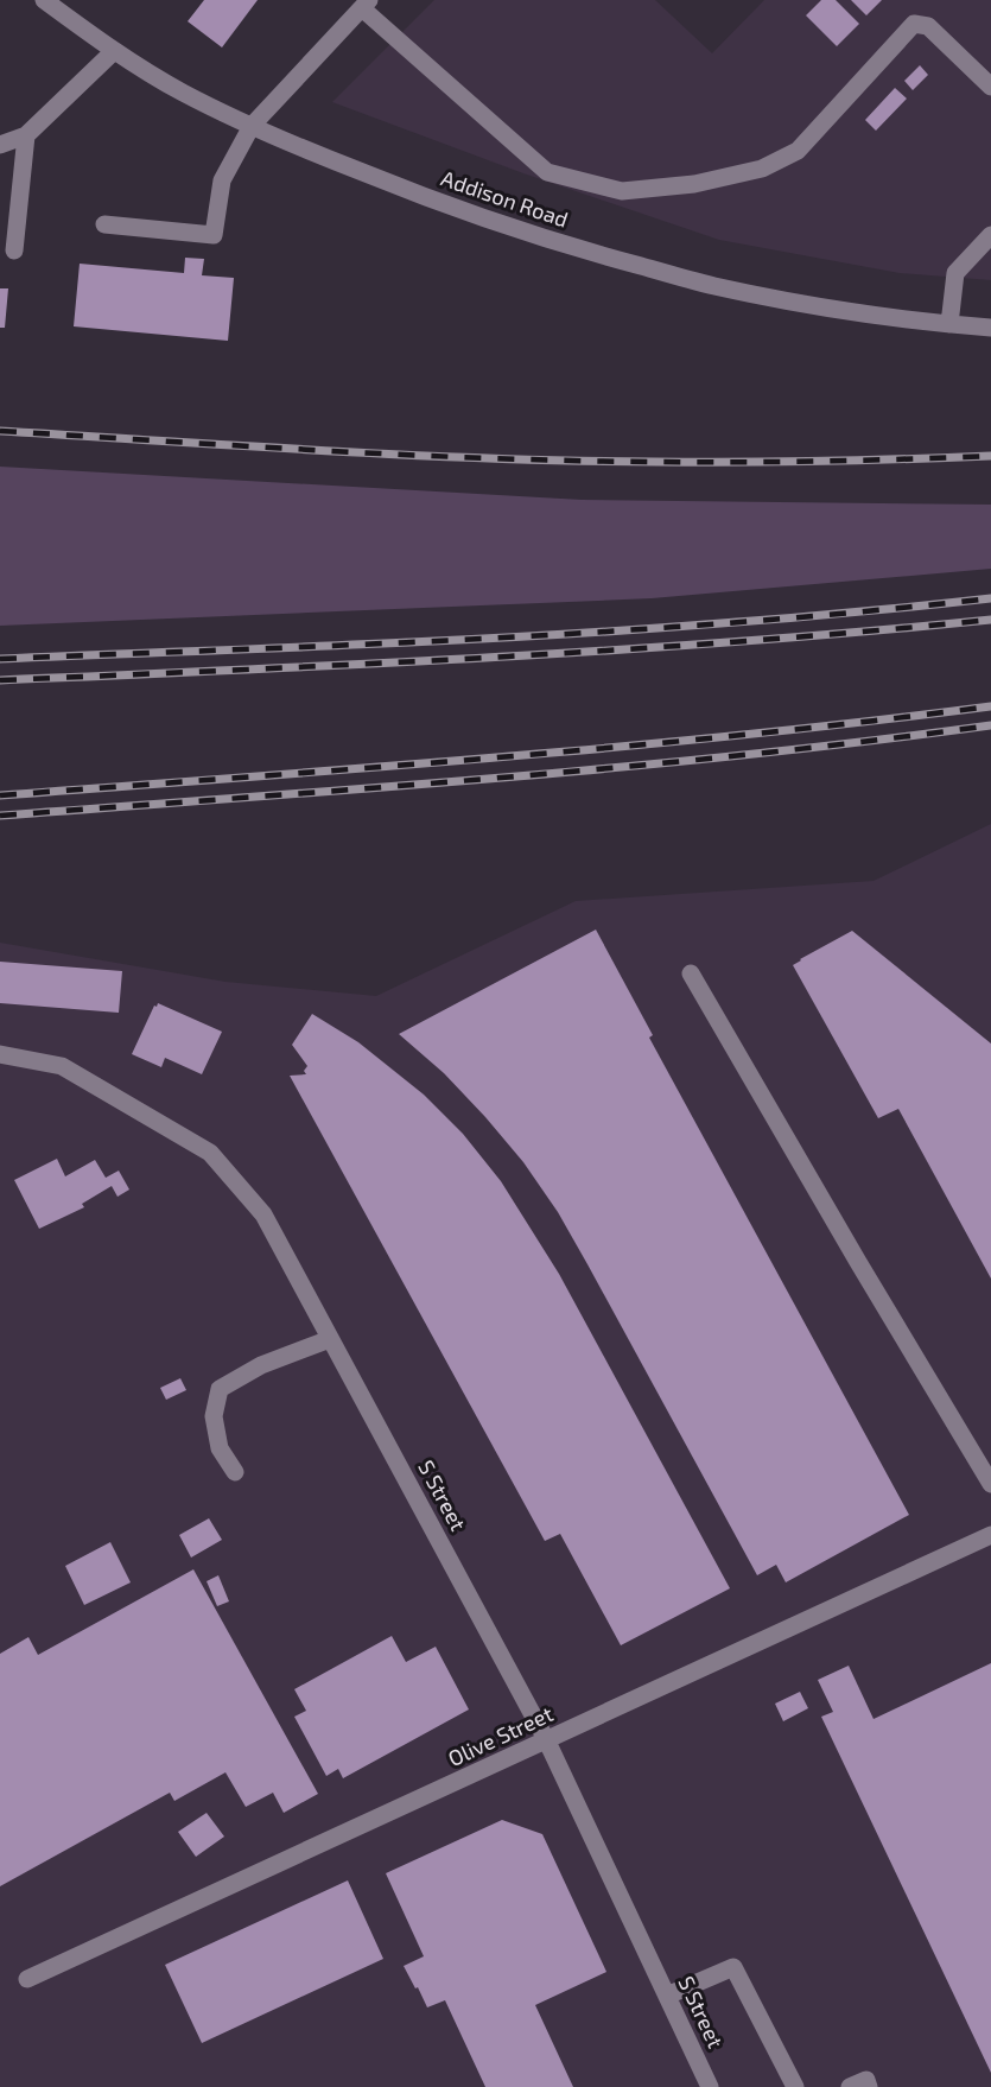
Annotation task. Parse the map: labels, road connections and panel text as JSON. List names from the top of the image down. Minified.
{"streets":{"street":["Addison Road","S Street","Olive Street"]},"crossings":[["S Street","Olive Street"]]}
